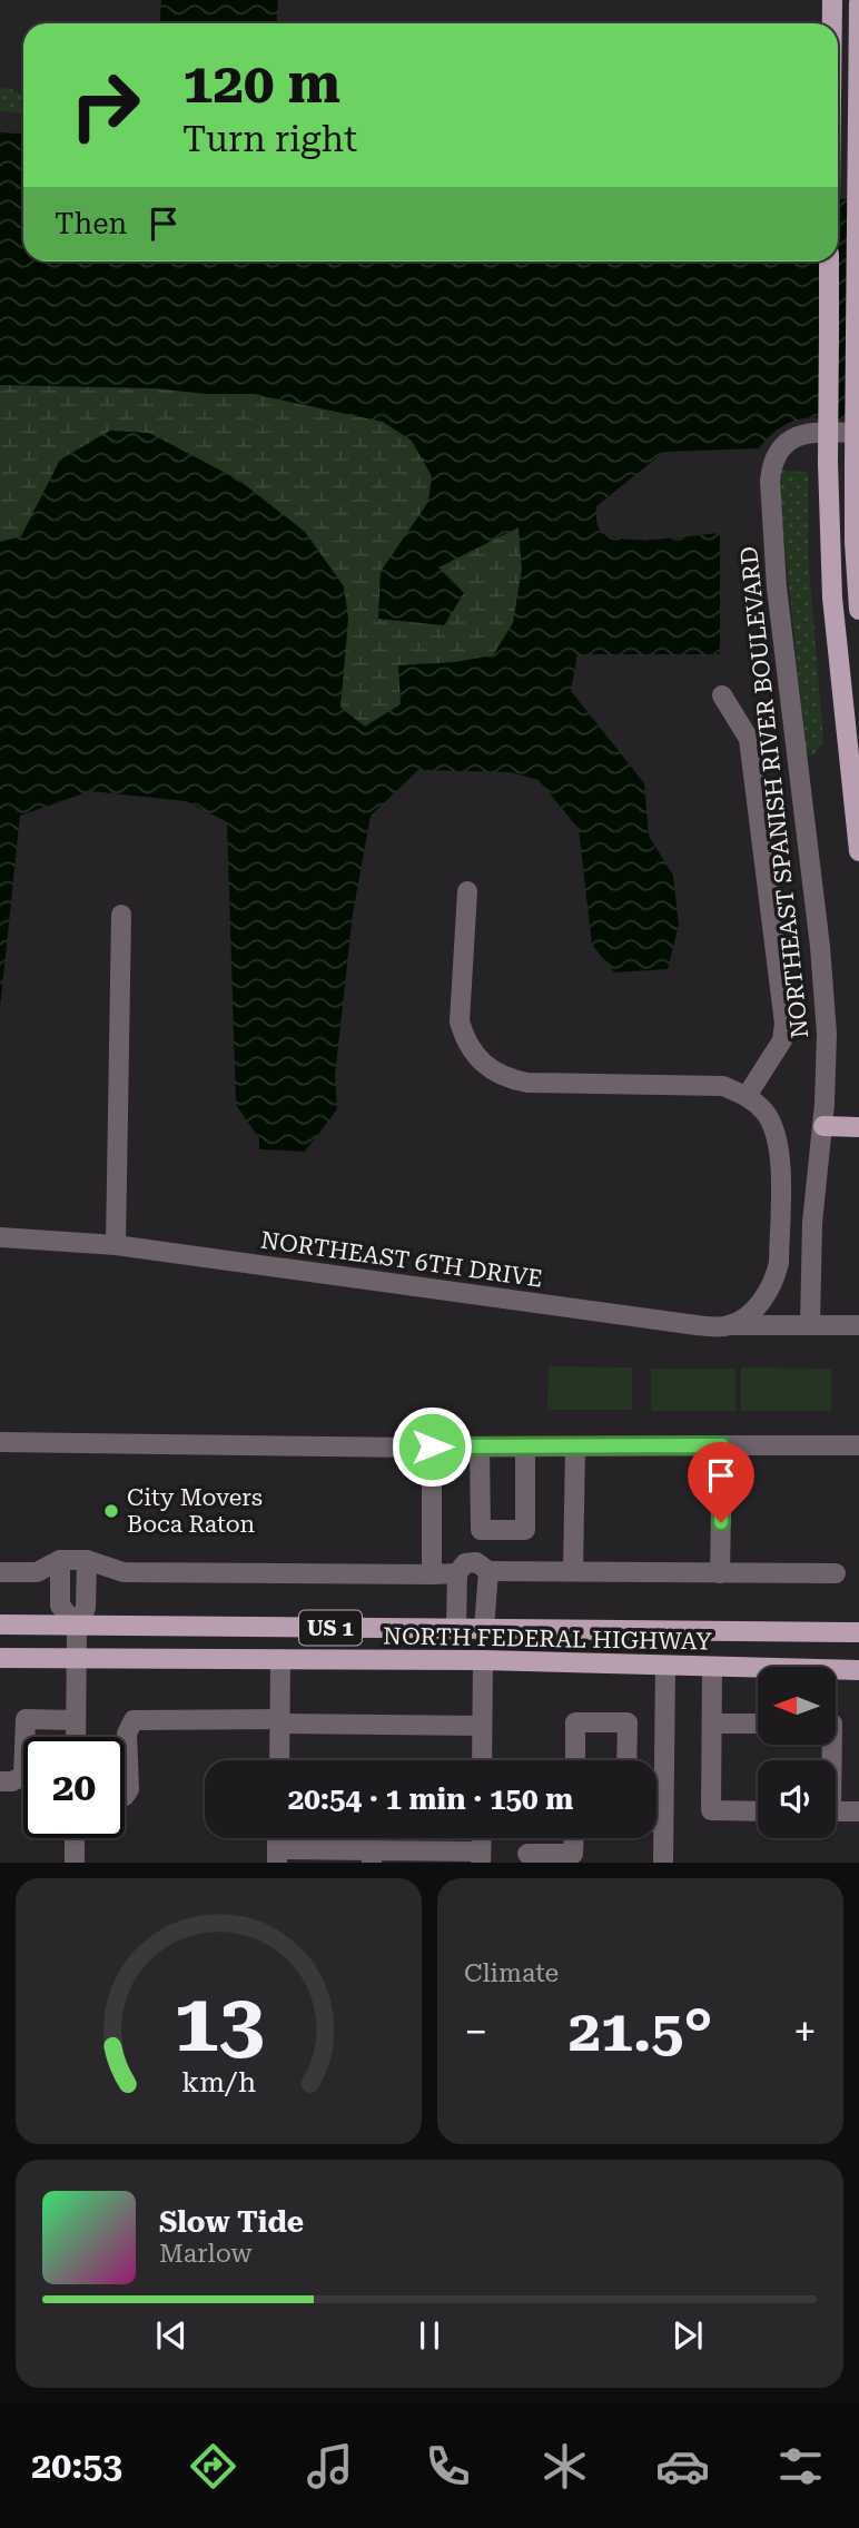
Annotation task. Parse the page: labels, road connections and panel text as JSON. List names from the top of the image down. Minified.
{"streets":{"main road":["US 1","NORTH FEDERAL HIGHWAY"],"street":["NORTHEAST SPANISH RIVER BOULEVARD","NORTHEAST 6TH DRIVE"]},"crossings":[["NORTHEAST SPANISH RIVER BOULEVARD","NORTHEAST 6TH DRIVE"]],"places":["City Movers Boca Raton"],"north":"left","page":{"turn":["120 m","Turn right"],"then":"Then","limit":"20","trip":"20:54 · 1 min · 150 m","tile":"Climate","heat":["−","21.5°","+"],"song":["Slow Tide","Marlow"],"tabs":"20:53","gauge":["13","km/h"]}}
